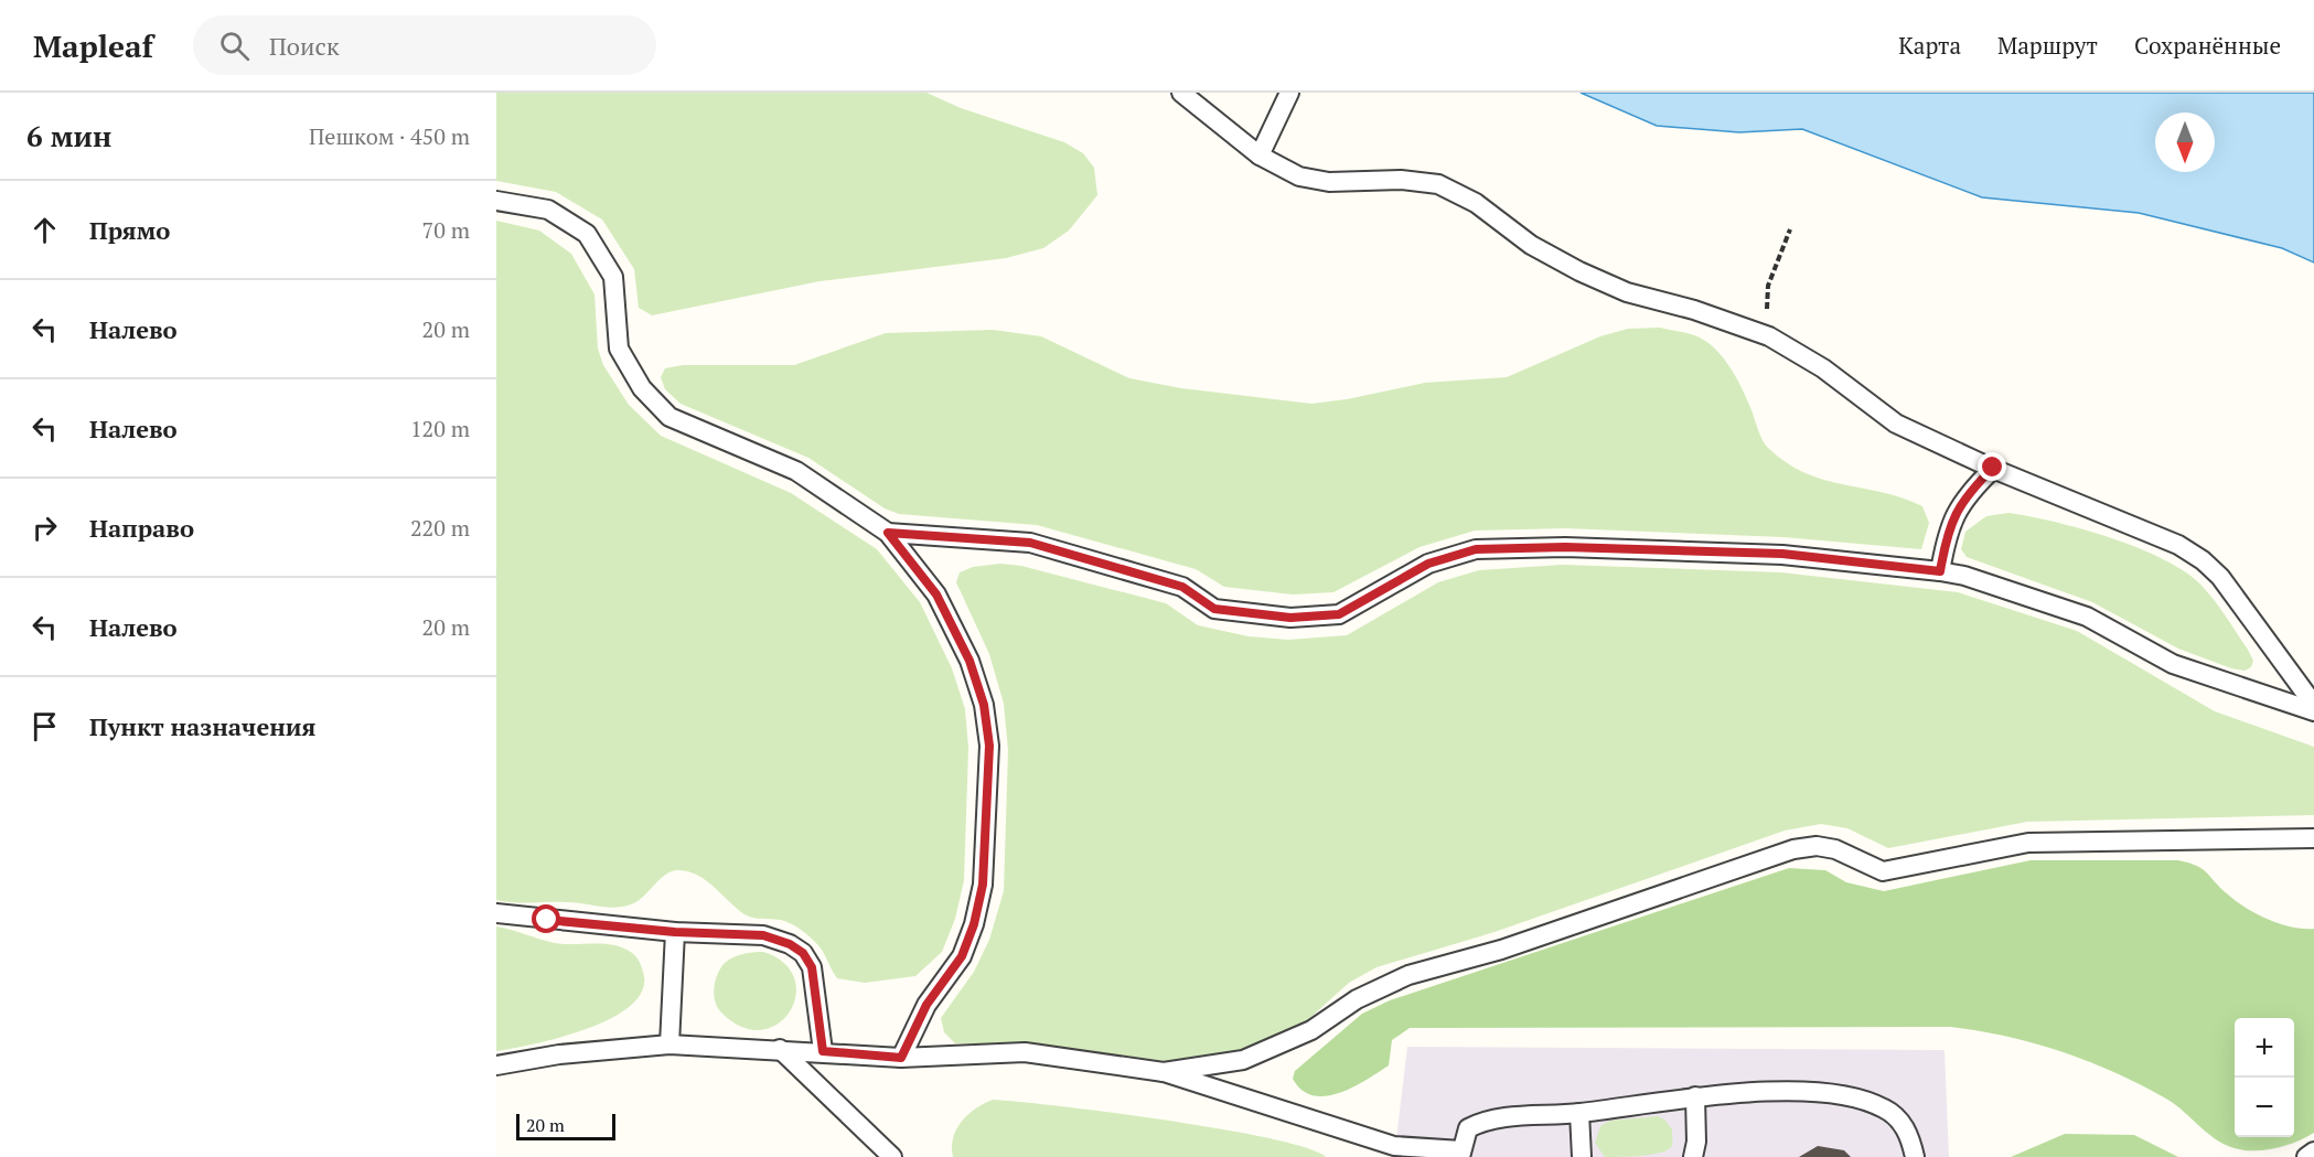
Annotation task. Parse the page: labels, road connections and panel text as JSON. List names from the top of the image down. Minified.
{"scale_bar":"20 m","north":"bottom","page":{"header":"Mapleaf","search":"Поиск","nav":["Карта","Маршрут","Сохранённые"],"heading":["6 мин","Пешком · 450 m"],"list":[["Прямо","70 m"],["Налево","20 m"],["Налево","120 m"],["Направо","220 m"],["Налево","20 m"],"Пункт назначения"],"map_buttons":["+","−"],"scale":"20 m"}}
